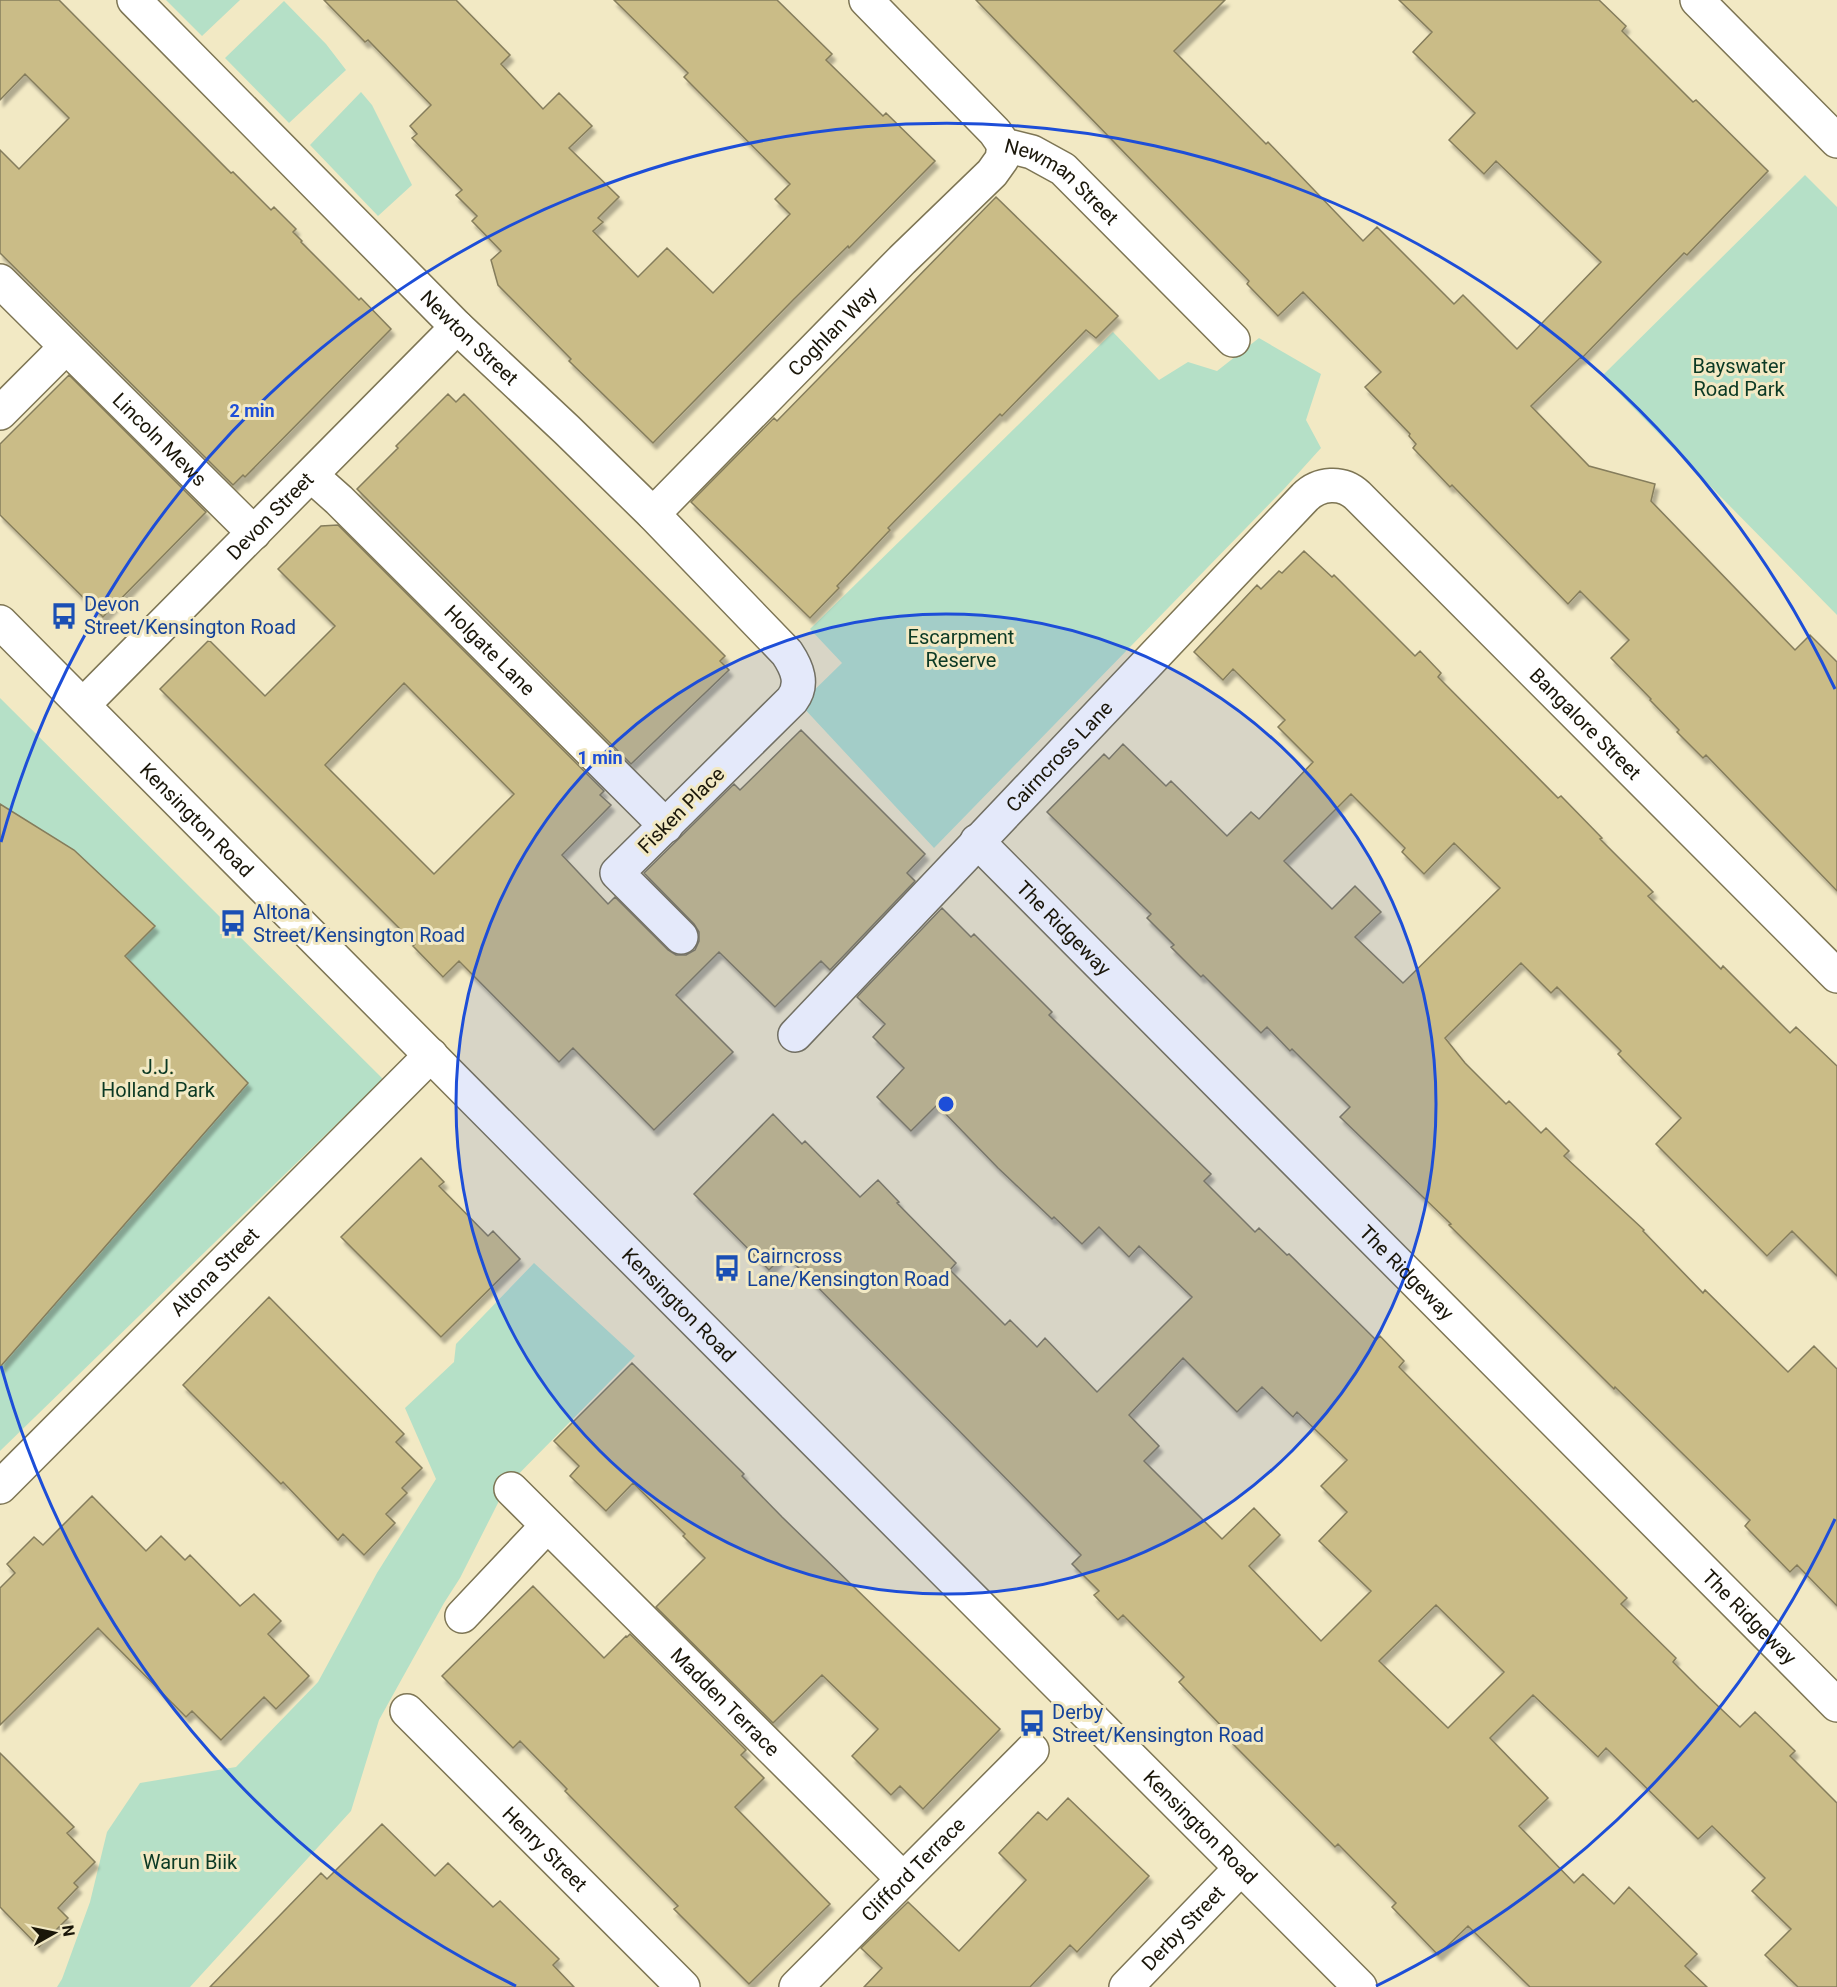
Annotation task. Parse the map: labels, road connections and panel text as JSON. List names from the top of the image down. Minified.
{"streets":{"street":["Newman Street","Coghlan Way","Newton Street","Lincoln Mews","Devon Street","Holgate Lane","Bangalore Street","Cairncross Lane","Fisken Place","Kensington Road","The Ridgeway","Altona Street","Madden Terrace","Henry Street","Clifford Terrace","Derby Street"]},"crossings":[["Newman Street","Coghlan Way"],["Coghlan Way","Newton Street"],["Newton Street","Devon Street"],["Newton Street","Fisken Place"],["Lincoln Mews","Devon Street"],["Devon Street","Holgate Lane"],["Devon Street","Kensington Road"],["Holgate Lane","Fisken Place"],["Bangalore Street","Cairncross Lane"],["Cairncross Lane","The Ridgeway"],["Kensington Road","Altona Street"],["Kensington Road","Derby Street"],["Madden Terrace","Clifford Terrace"]],"parks":["Bayswater Road Park","Escarpment Reserve","J.J. Holland Park","Warun Biik"],"places":{"bus stop":["Devon Street/Kensington Road","Altona Street/Kensington Road","Cairncross Lane/Kensington Road","Derby Street/Kensington Road"]},"north":"right","rings":["2 min","1 min"]}
